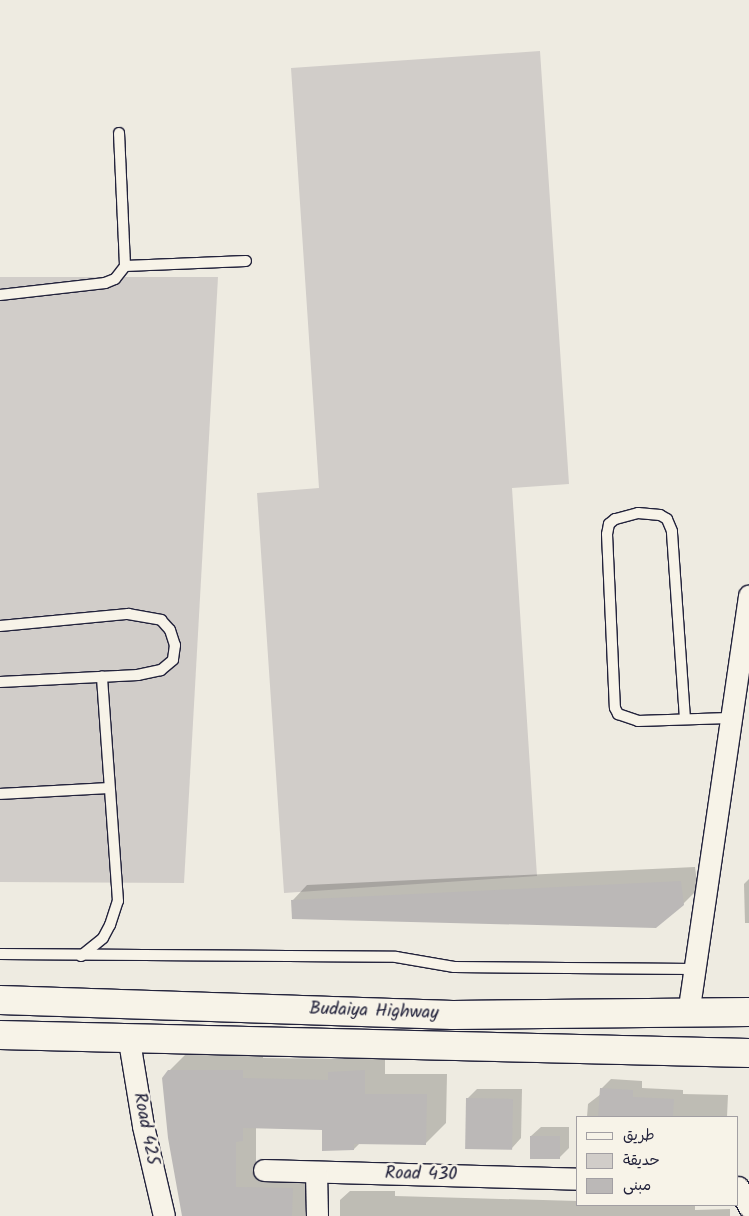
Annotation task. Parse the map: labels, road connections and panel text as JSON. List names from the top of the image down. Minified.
{"streets":{"main road":["Budaiya Highway"],"street":["Road 425","Road 430"]},"crossings":[["Budaiya Highway","Road 425"]],"legend":["طريق","حديقة","مبنى"]}
